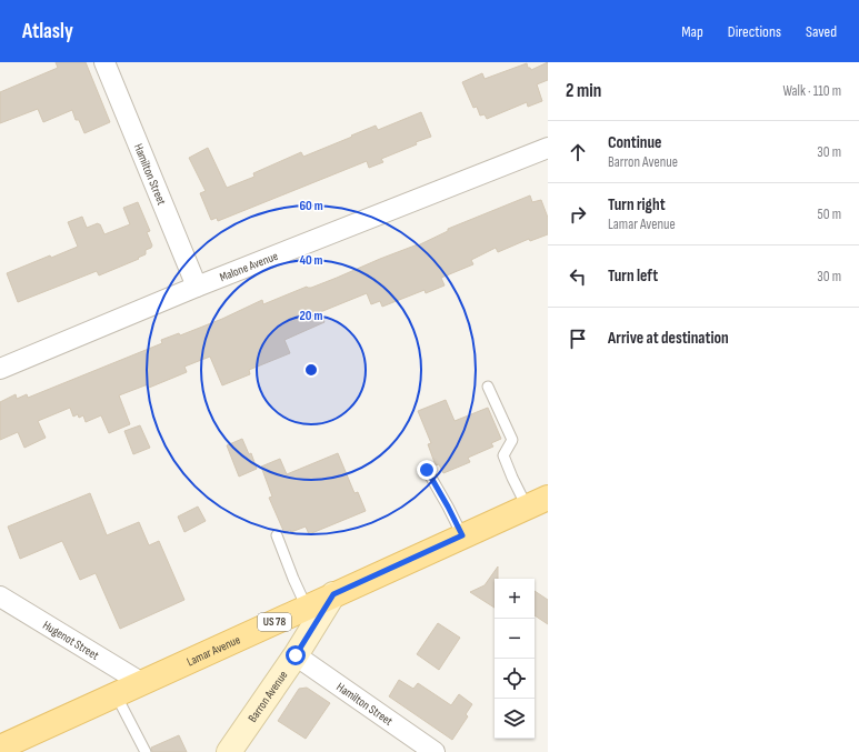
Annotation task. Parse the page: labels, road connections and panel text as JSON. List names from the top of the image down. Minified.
{"streets":{"main road":["US 78","Lamar Avenue","Barron Avenue"],"street":["Hamilton Street","Malone Avenue","Hugenot Street"]},"crossings":[["Hamilton Street","Malone Avenue"],["Hamilton Street","Barron Avenue"],["Hugenot Street","Lamar Avenue"],["Lamar Avenue","Barron Avenue"]],"page":{"header":"Atlasly","nav":["Map","Directions","Saved"],"heading":["2 min","Walk · 110 m"],"list":[["Continue","Barron Avenue","30 m"],["Turn right","Lamar Avenue","50 m"],["Turn left","30 m"],"Arrive at destination"],"map_buttons":["+","−"]},"rings":["60 m","40 m","20 m"]}
